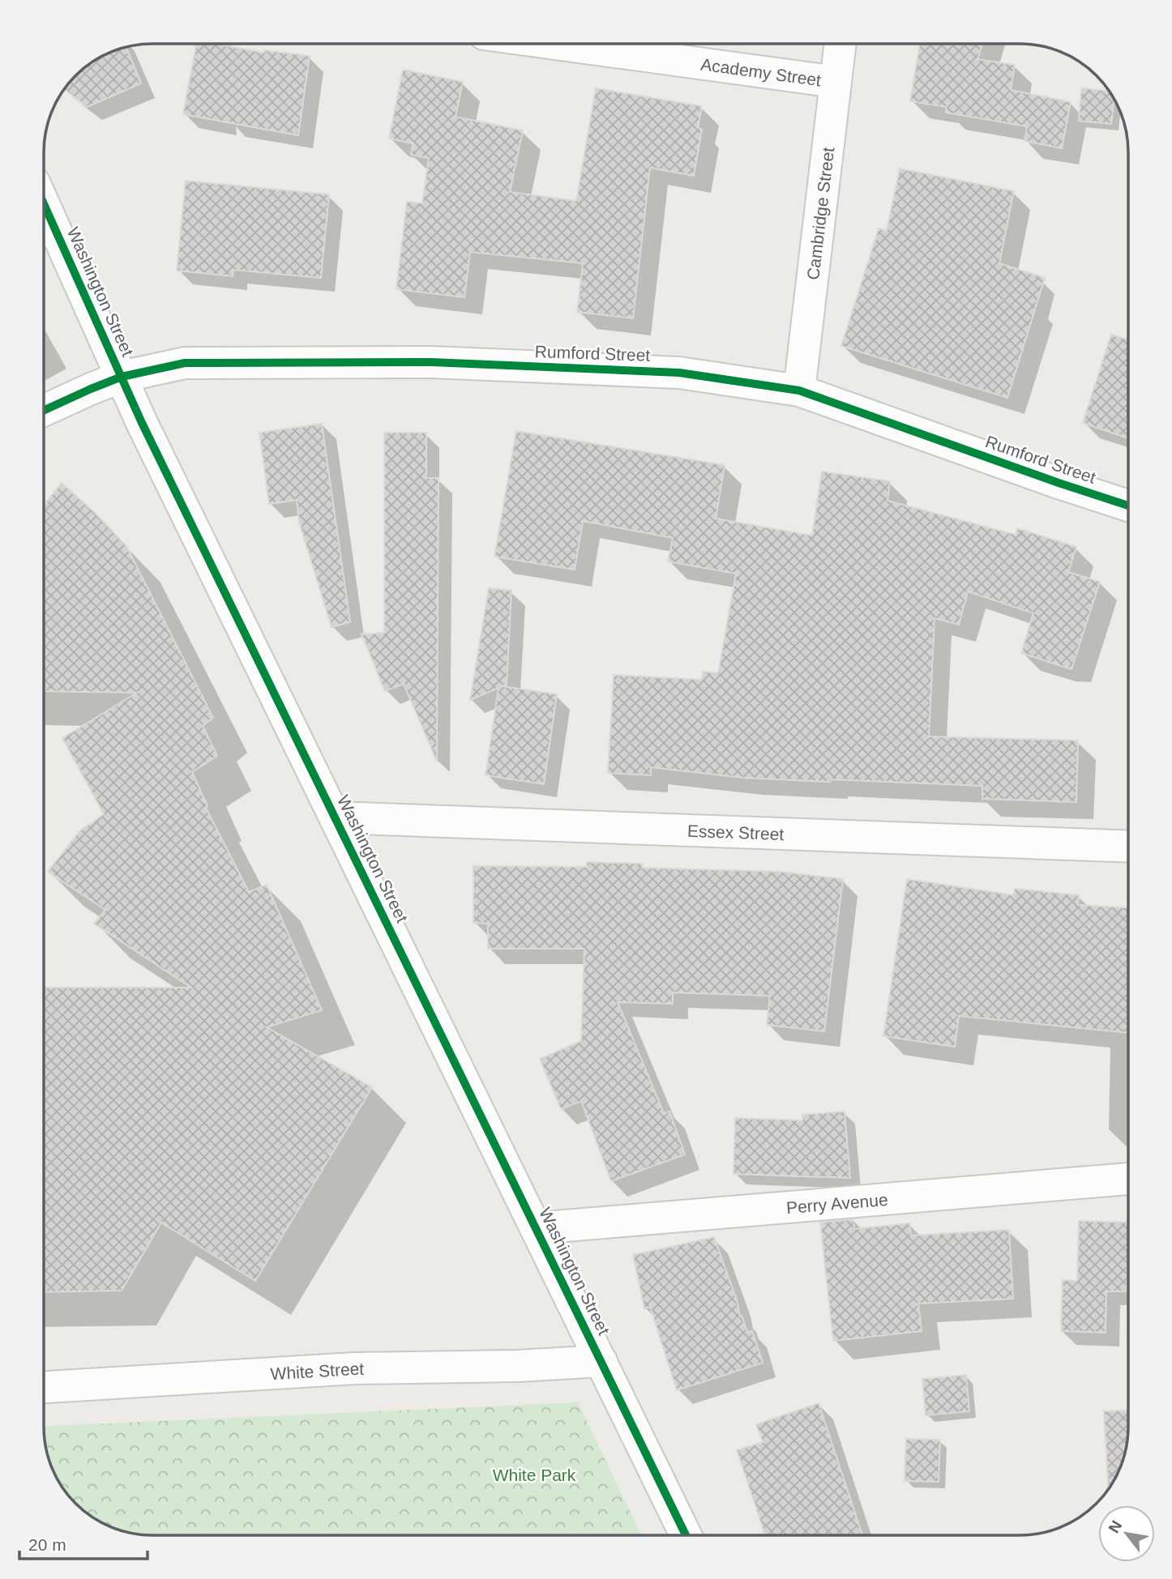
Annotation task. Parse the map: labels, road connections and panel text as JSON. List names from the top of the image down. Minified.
{"streets":{"street":["Academy Street","Cambridge Street","Washington Street","Rumford Street","Essex Street","Perry Avenue","White Street"]},"crossings":[["Academy Street","Cambridge Street"],["Cambridge Street","Rumford Street"],["Washington Street","Rumford Street"],["Washington Street","Essex Street"],["Washington Street","Perry Avenue"],["Washington Street","White Street"]],"parks":["White Park"],"scale_bar":"20 m","north":"top left"}
